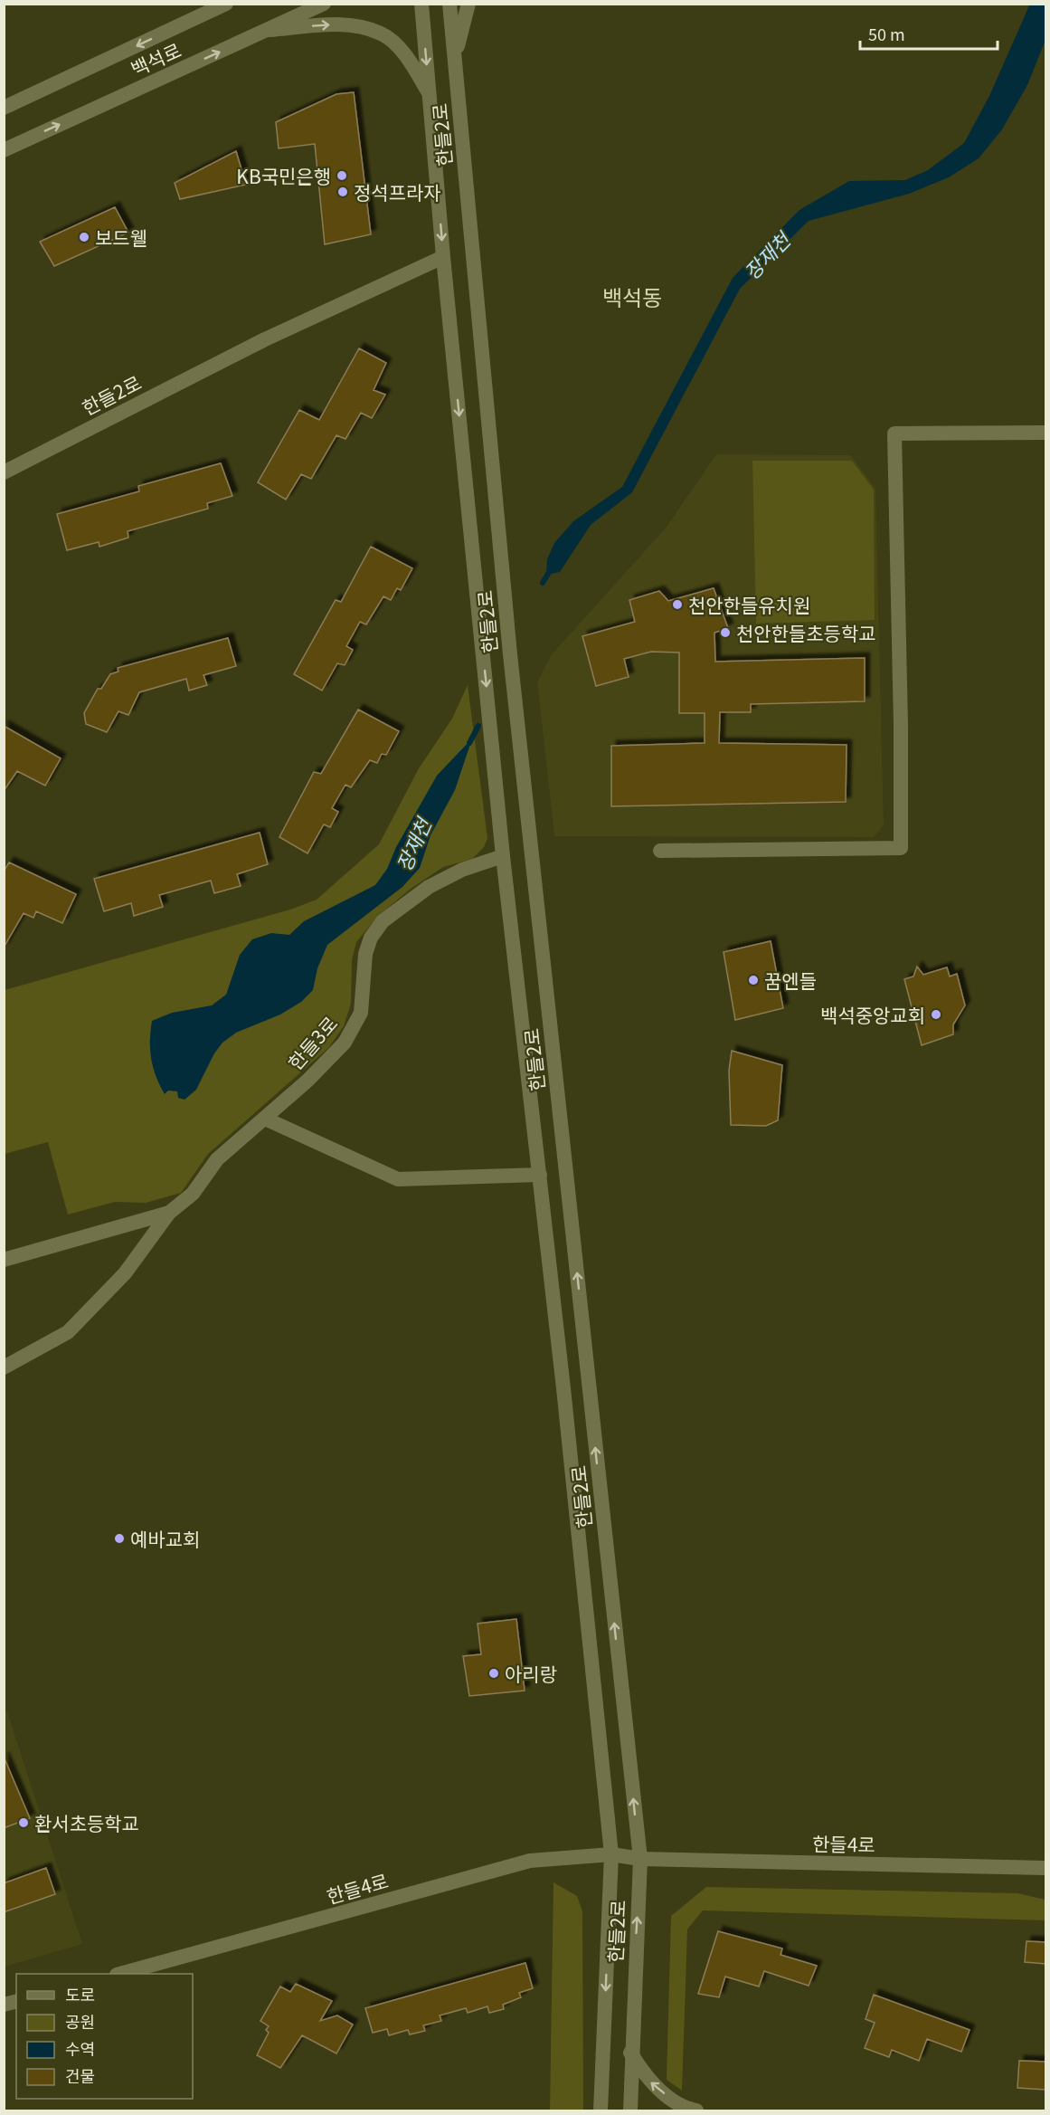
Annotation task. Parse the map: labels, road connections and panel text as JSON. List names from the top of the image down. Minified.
{"streets":{"street":["백석로","한들2로","한들3로","한들4로"]},"crossings":[["한들2로","한들3로"],["한들2로","한들4로"]],"districts":["백석동"],"water":["장재천"],"places":["KB국민은행","정석프라자","보드웰","천안한들유치원","천안한들초등학교","꿈엔들","백석중앙교회","예바교회","아리랑","환서초등학교"],"legend":["도로","공원","수역","건물"],"scale_bar":"50 m"}
